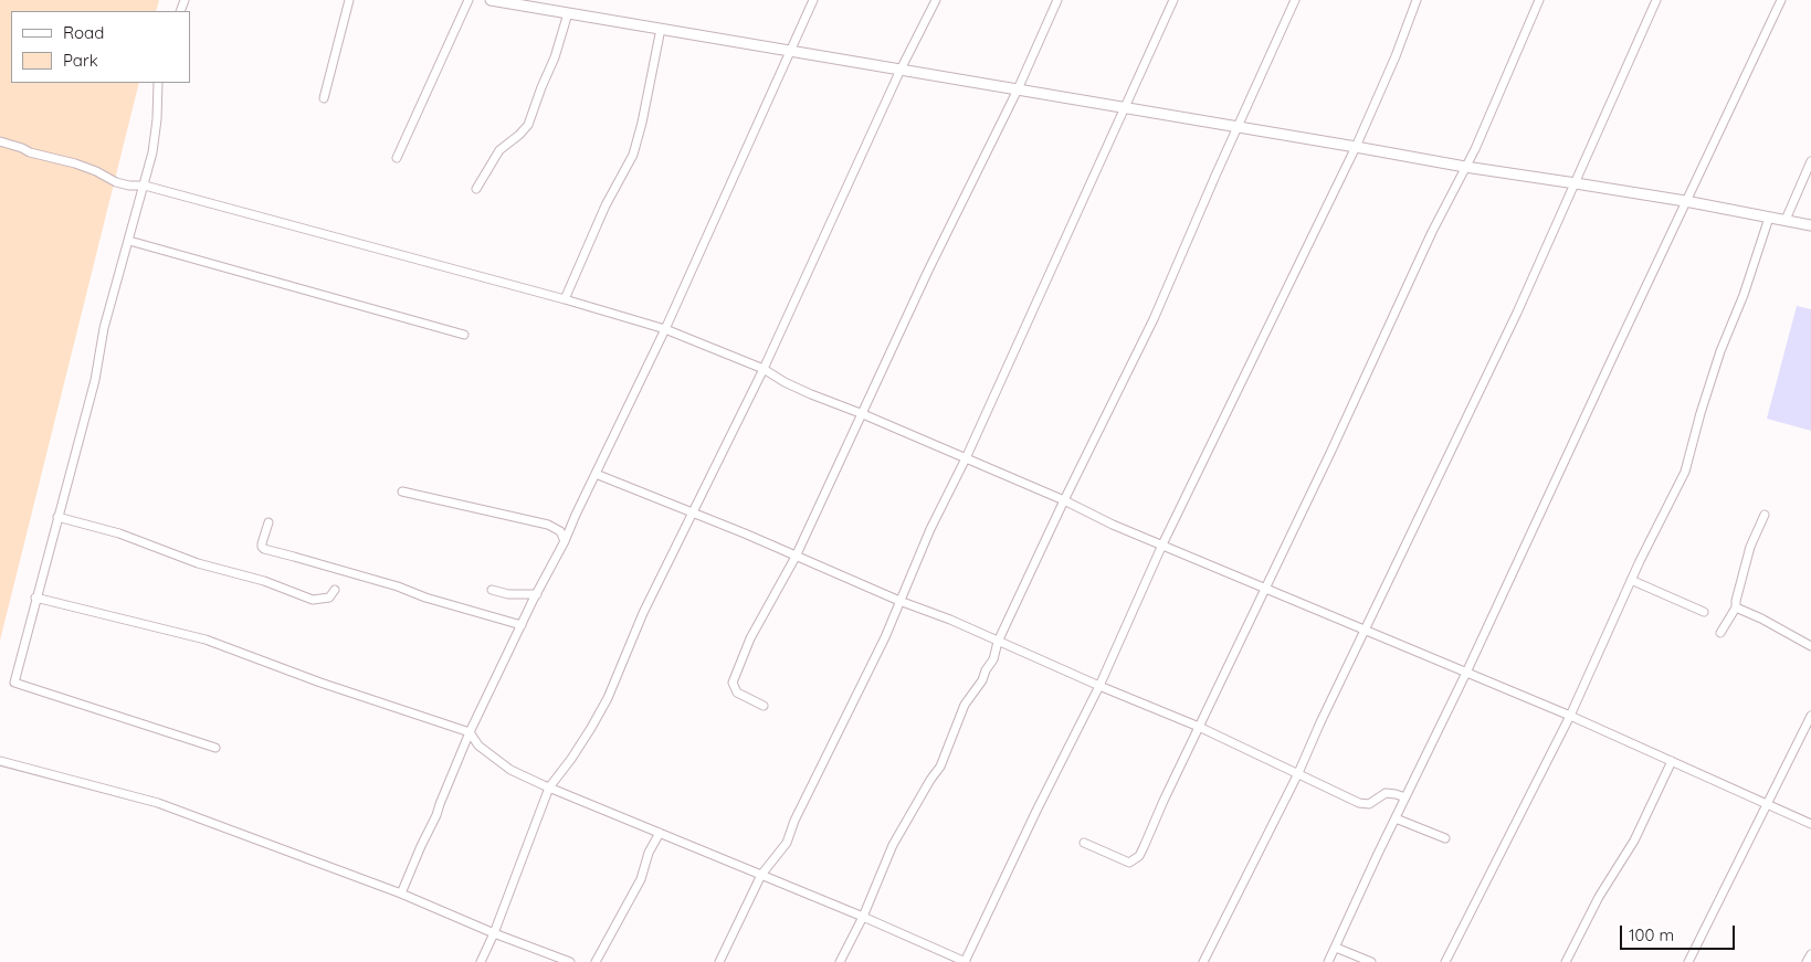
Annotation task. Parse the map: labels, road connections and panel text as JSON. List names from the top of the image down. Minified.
{"legend":["Road","Park"],"scale_bar":"100 m"}
